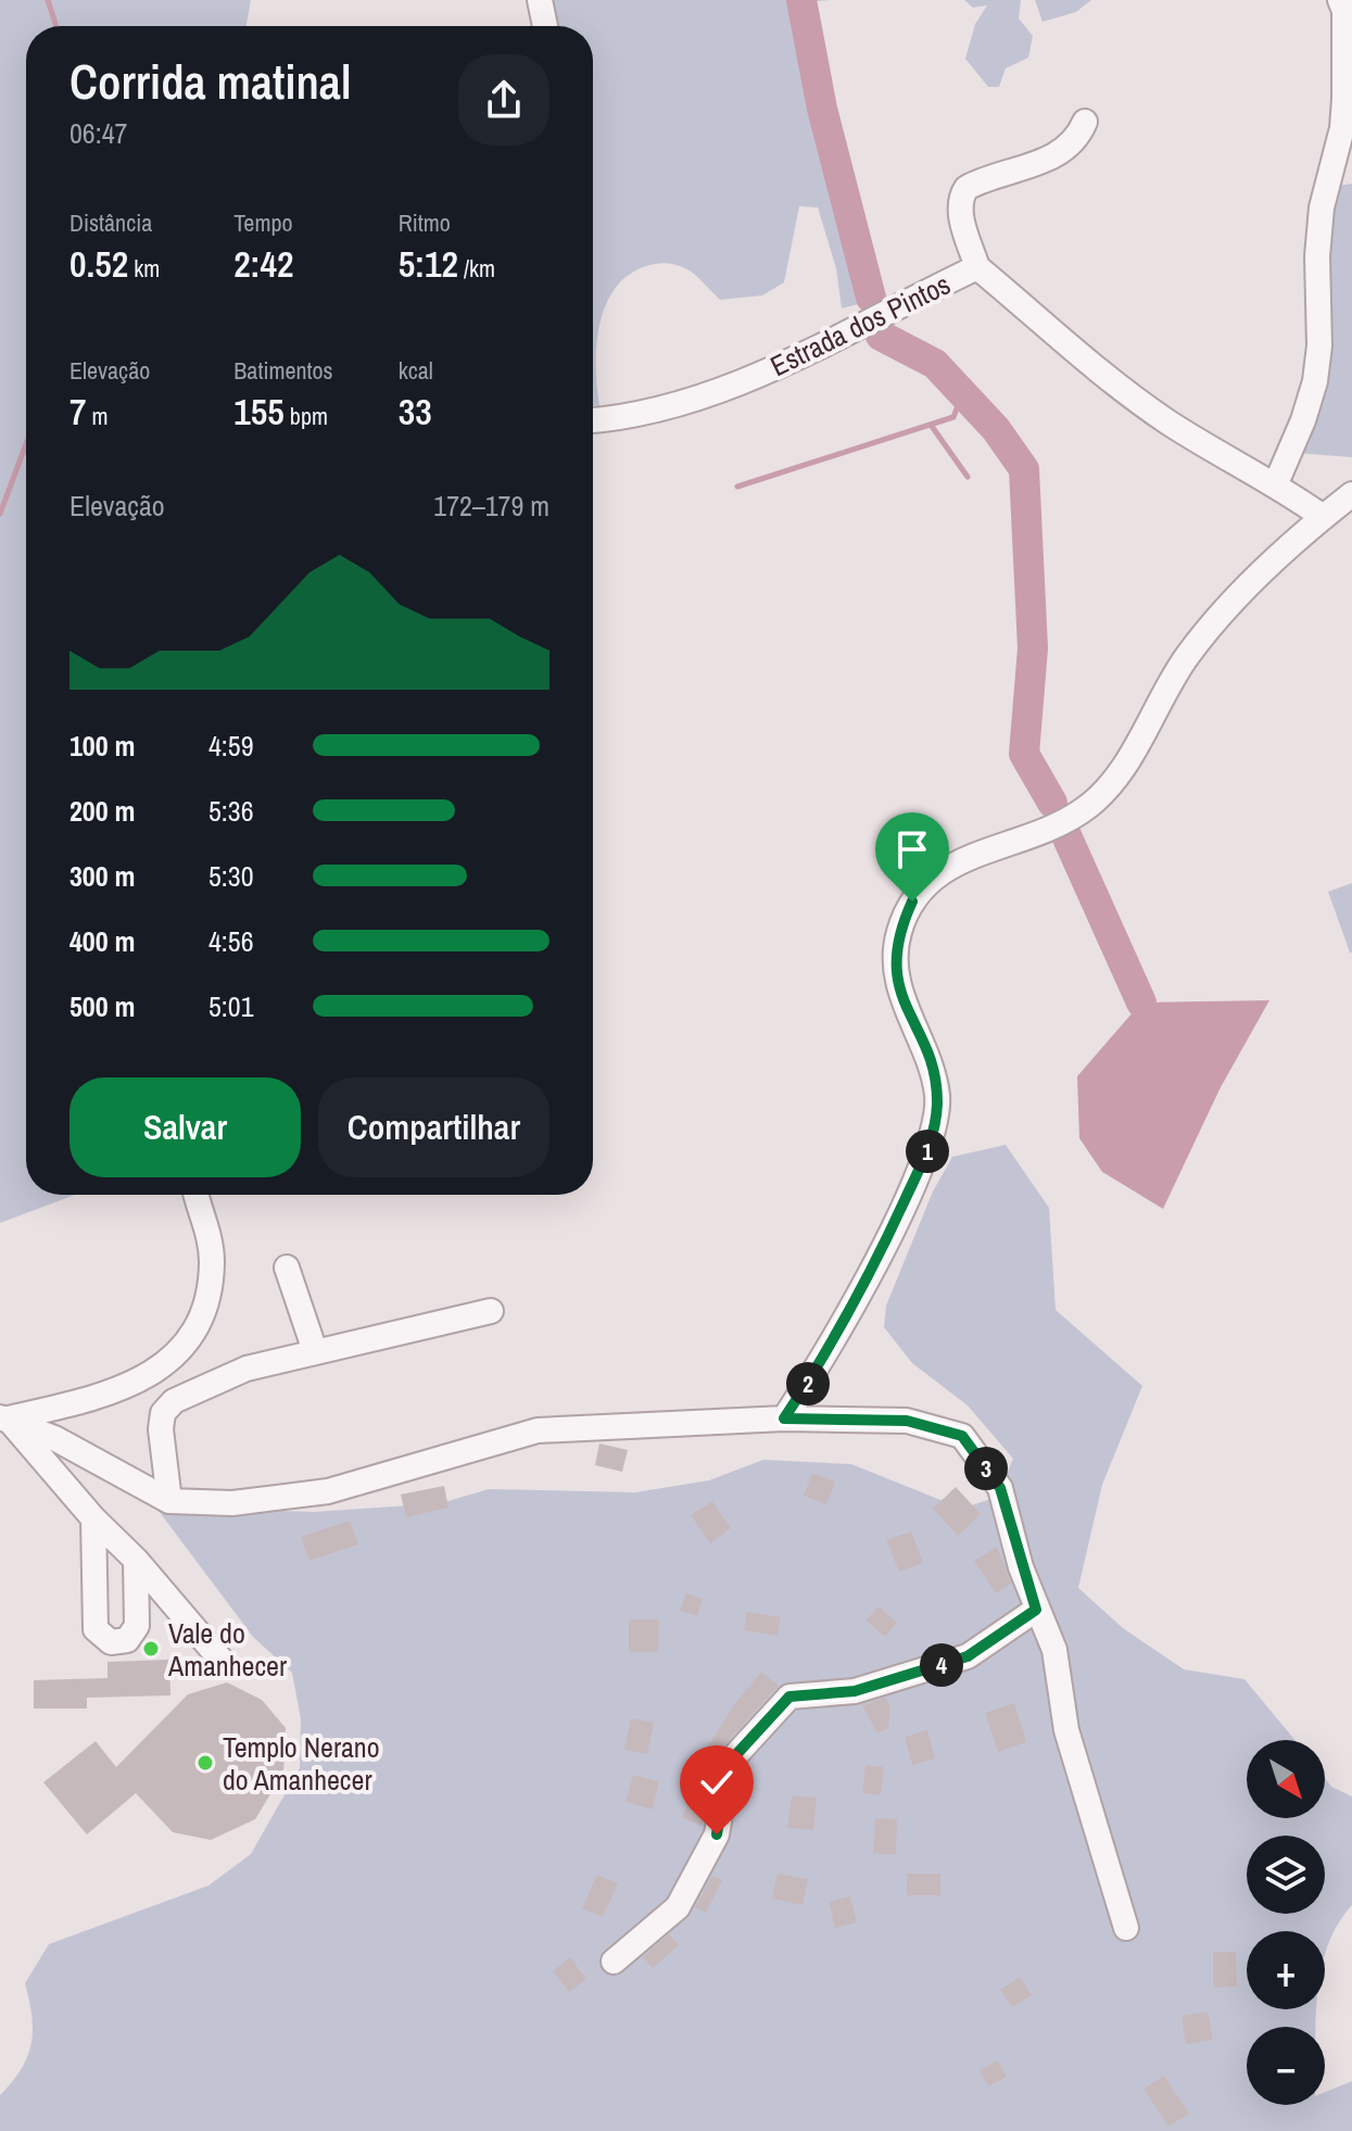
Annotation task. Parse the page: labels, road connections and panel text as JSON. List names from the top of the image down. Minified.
{"streets":{"street":["Estrada dos Pintos"]},"places":["Vale do Amanhecer","Templo Nerano do Amanhecer"],"north":"bottom right","page":{"heading":["Corrida matinal","06:47"],"stats":[["Distância","0.52 km"],["Tempo","2:42"],["Ritmo","5:12 /km"],["Elevação","7 m"],["Batimentos","155 bpm"],["kcal","33"]],"chart":["Elevação","172–179 m"],"list":[{"name":"100 m","note":"4:59"},{"name":"200 m","note":"5:36"},{"name":"300 m","note":"5:30"},{"name":"400 m","note":"4:56"},{"name":"500 m","note":"5:01"}],"buttons":["Salvar","Compartilhar"],"pins":["1","2","3","4"],"map_buttons":["+","−"]}}
